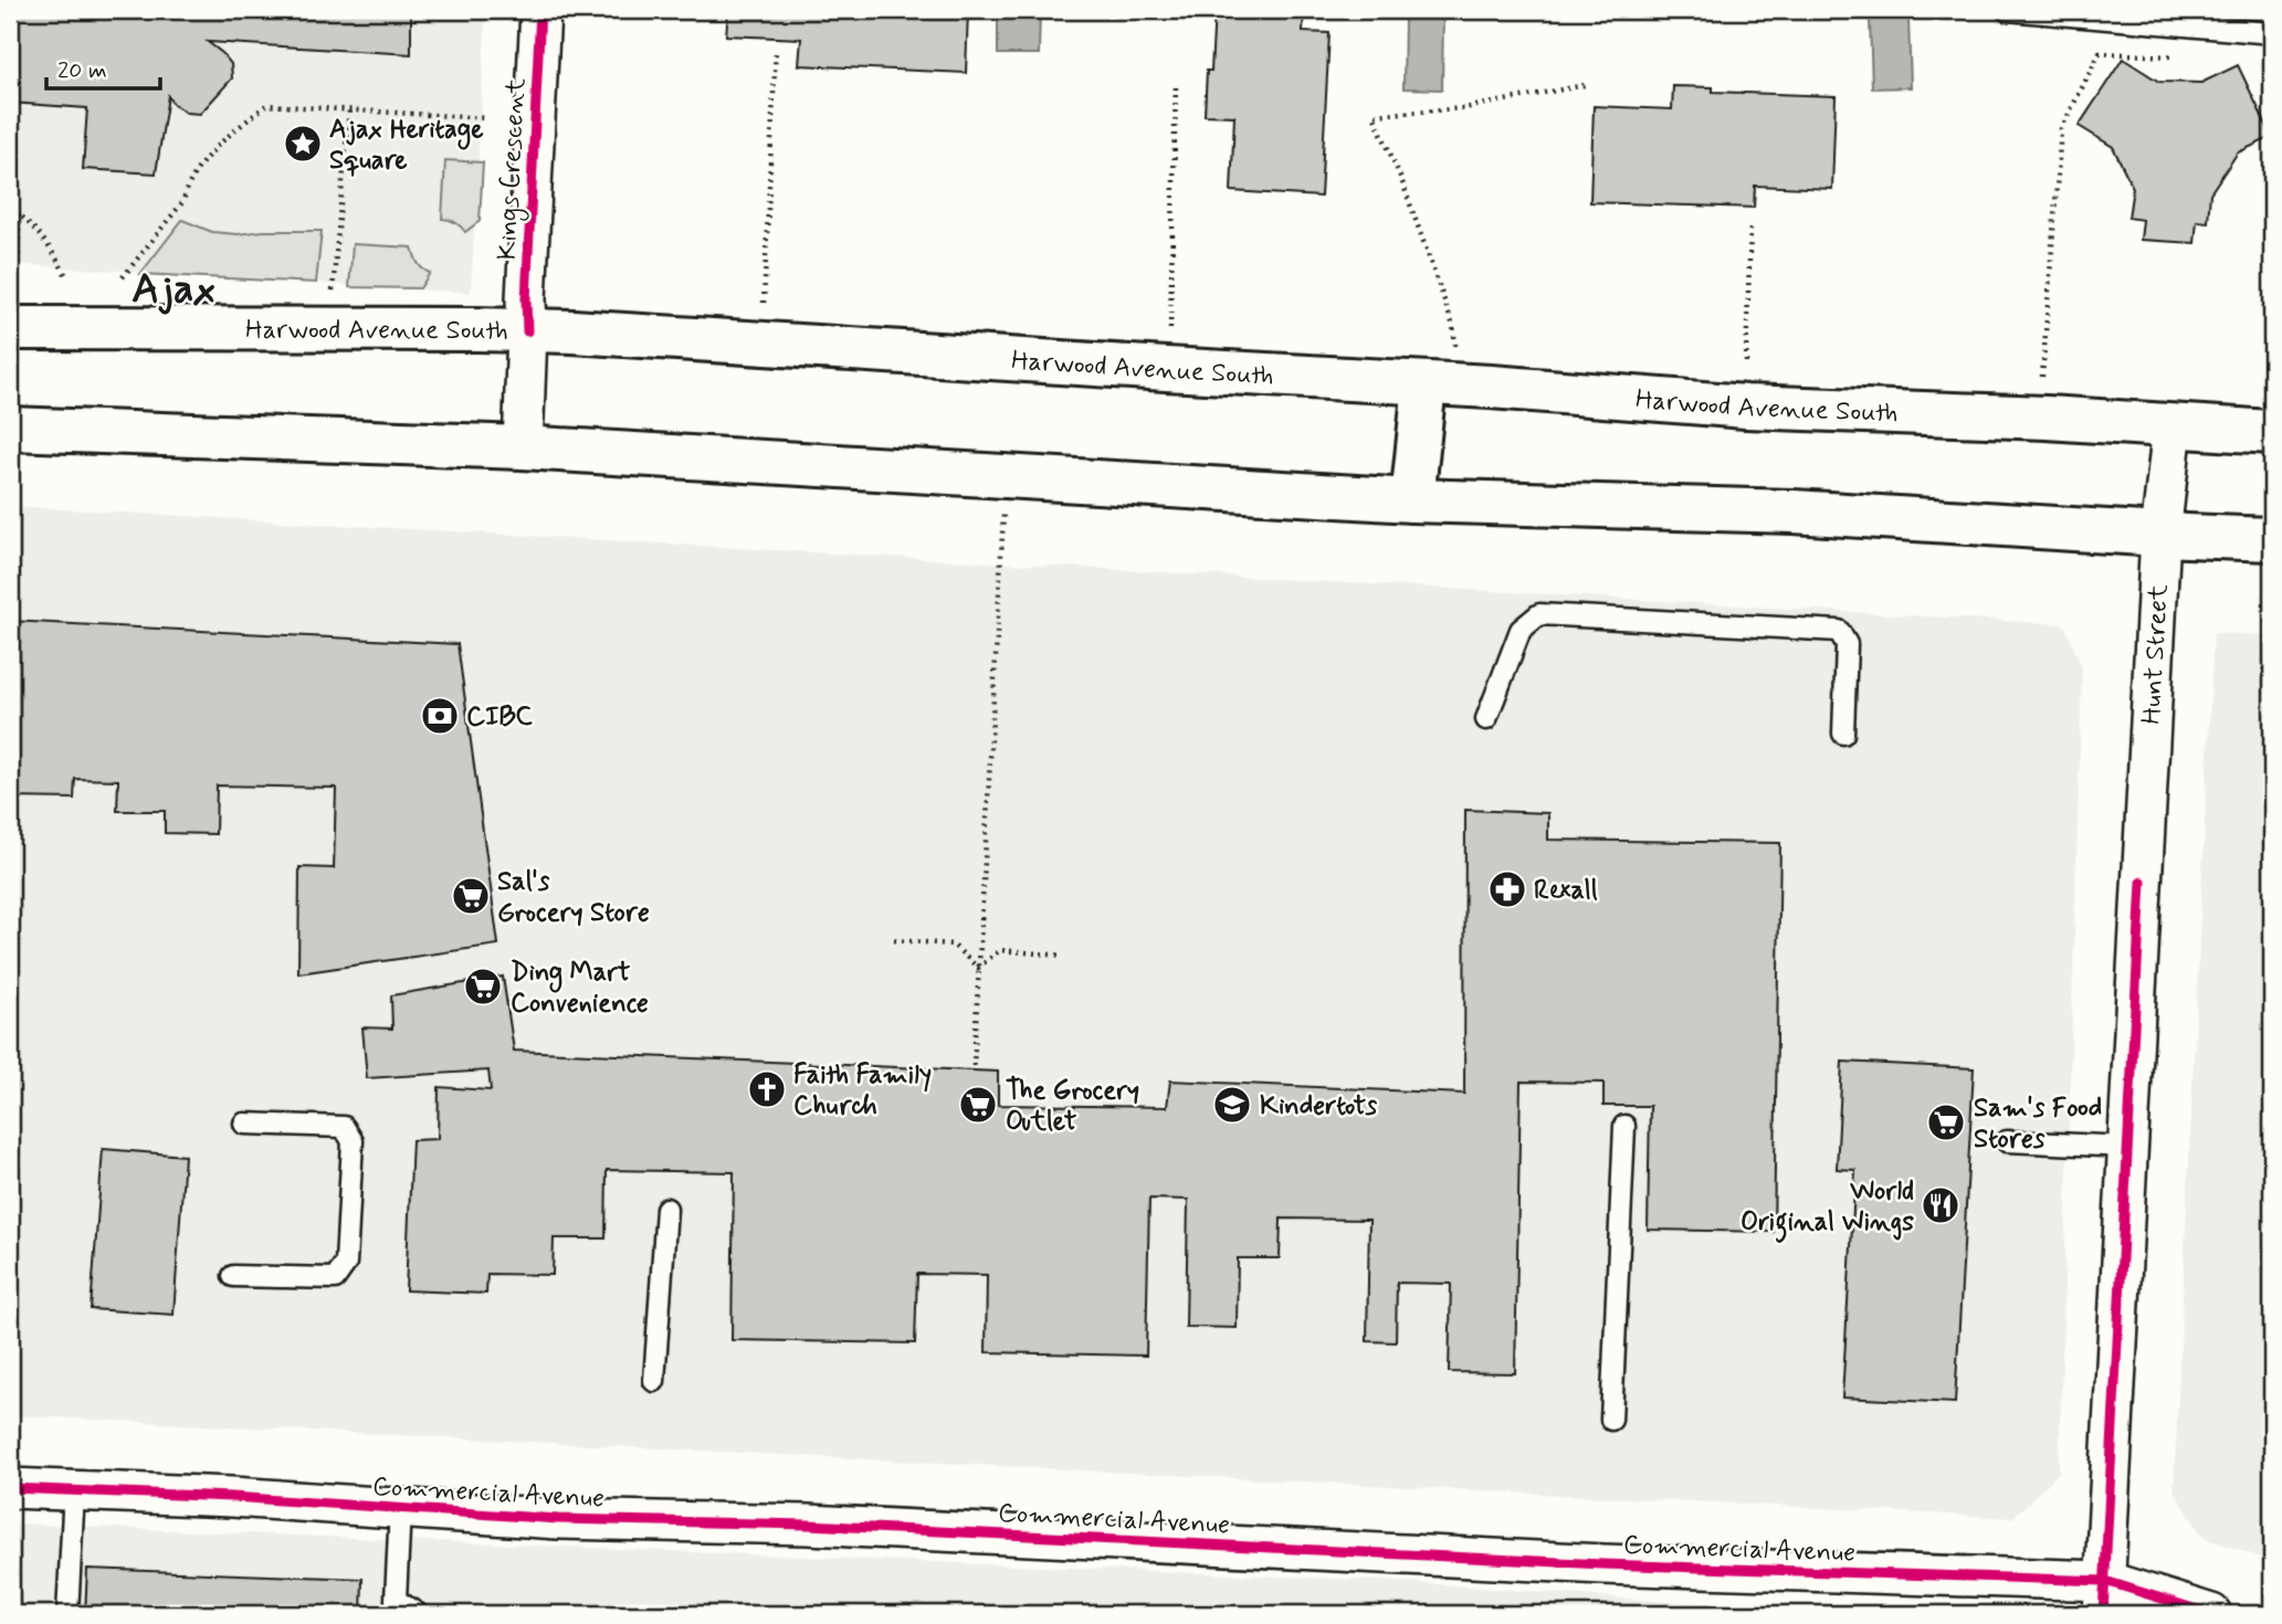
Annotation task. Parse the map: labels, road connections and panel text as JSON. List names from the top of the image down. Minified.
{"streets":{"main road":["Harwood Avenue South"],"street":["Kings Crescent","Hunt Street","Commercial Avenue"]},"crossings":[["Kings Crescent","Harwood Avenue South"],["Harwood Avenue South","Hunt Street"],["Hunt Street","Commercial Avenue"]],"districts":["Ajax"],"places":{"place":["Ajax Heritage Square"],"bank":["CIBC"],"pharmacy":["Rexall"],"supermarket":["Sal's Grocery Store","Ding Mart Convenience","The Grocery Outlet","Sam's Food Stores"],"church":["Faith Family Church"],"school or university":["Kindertots"],"restaurant":["World Original Wings"]},"scale_bar":"20 m"}
